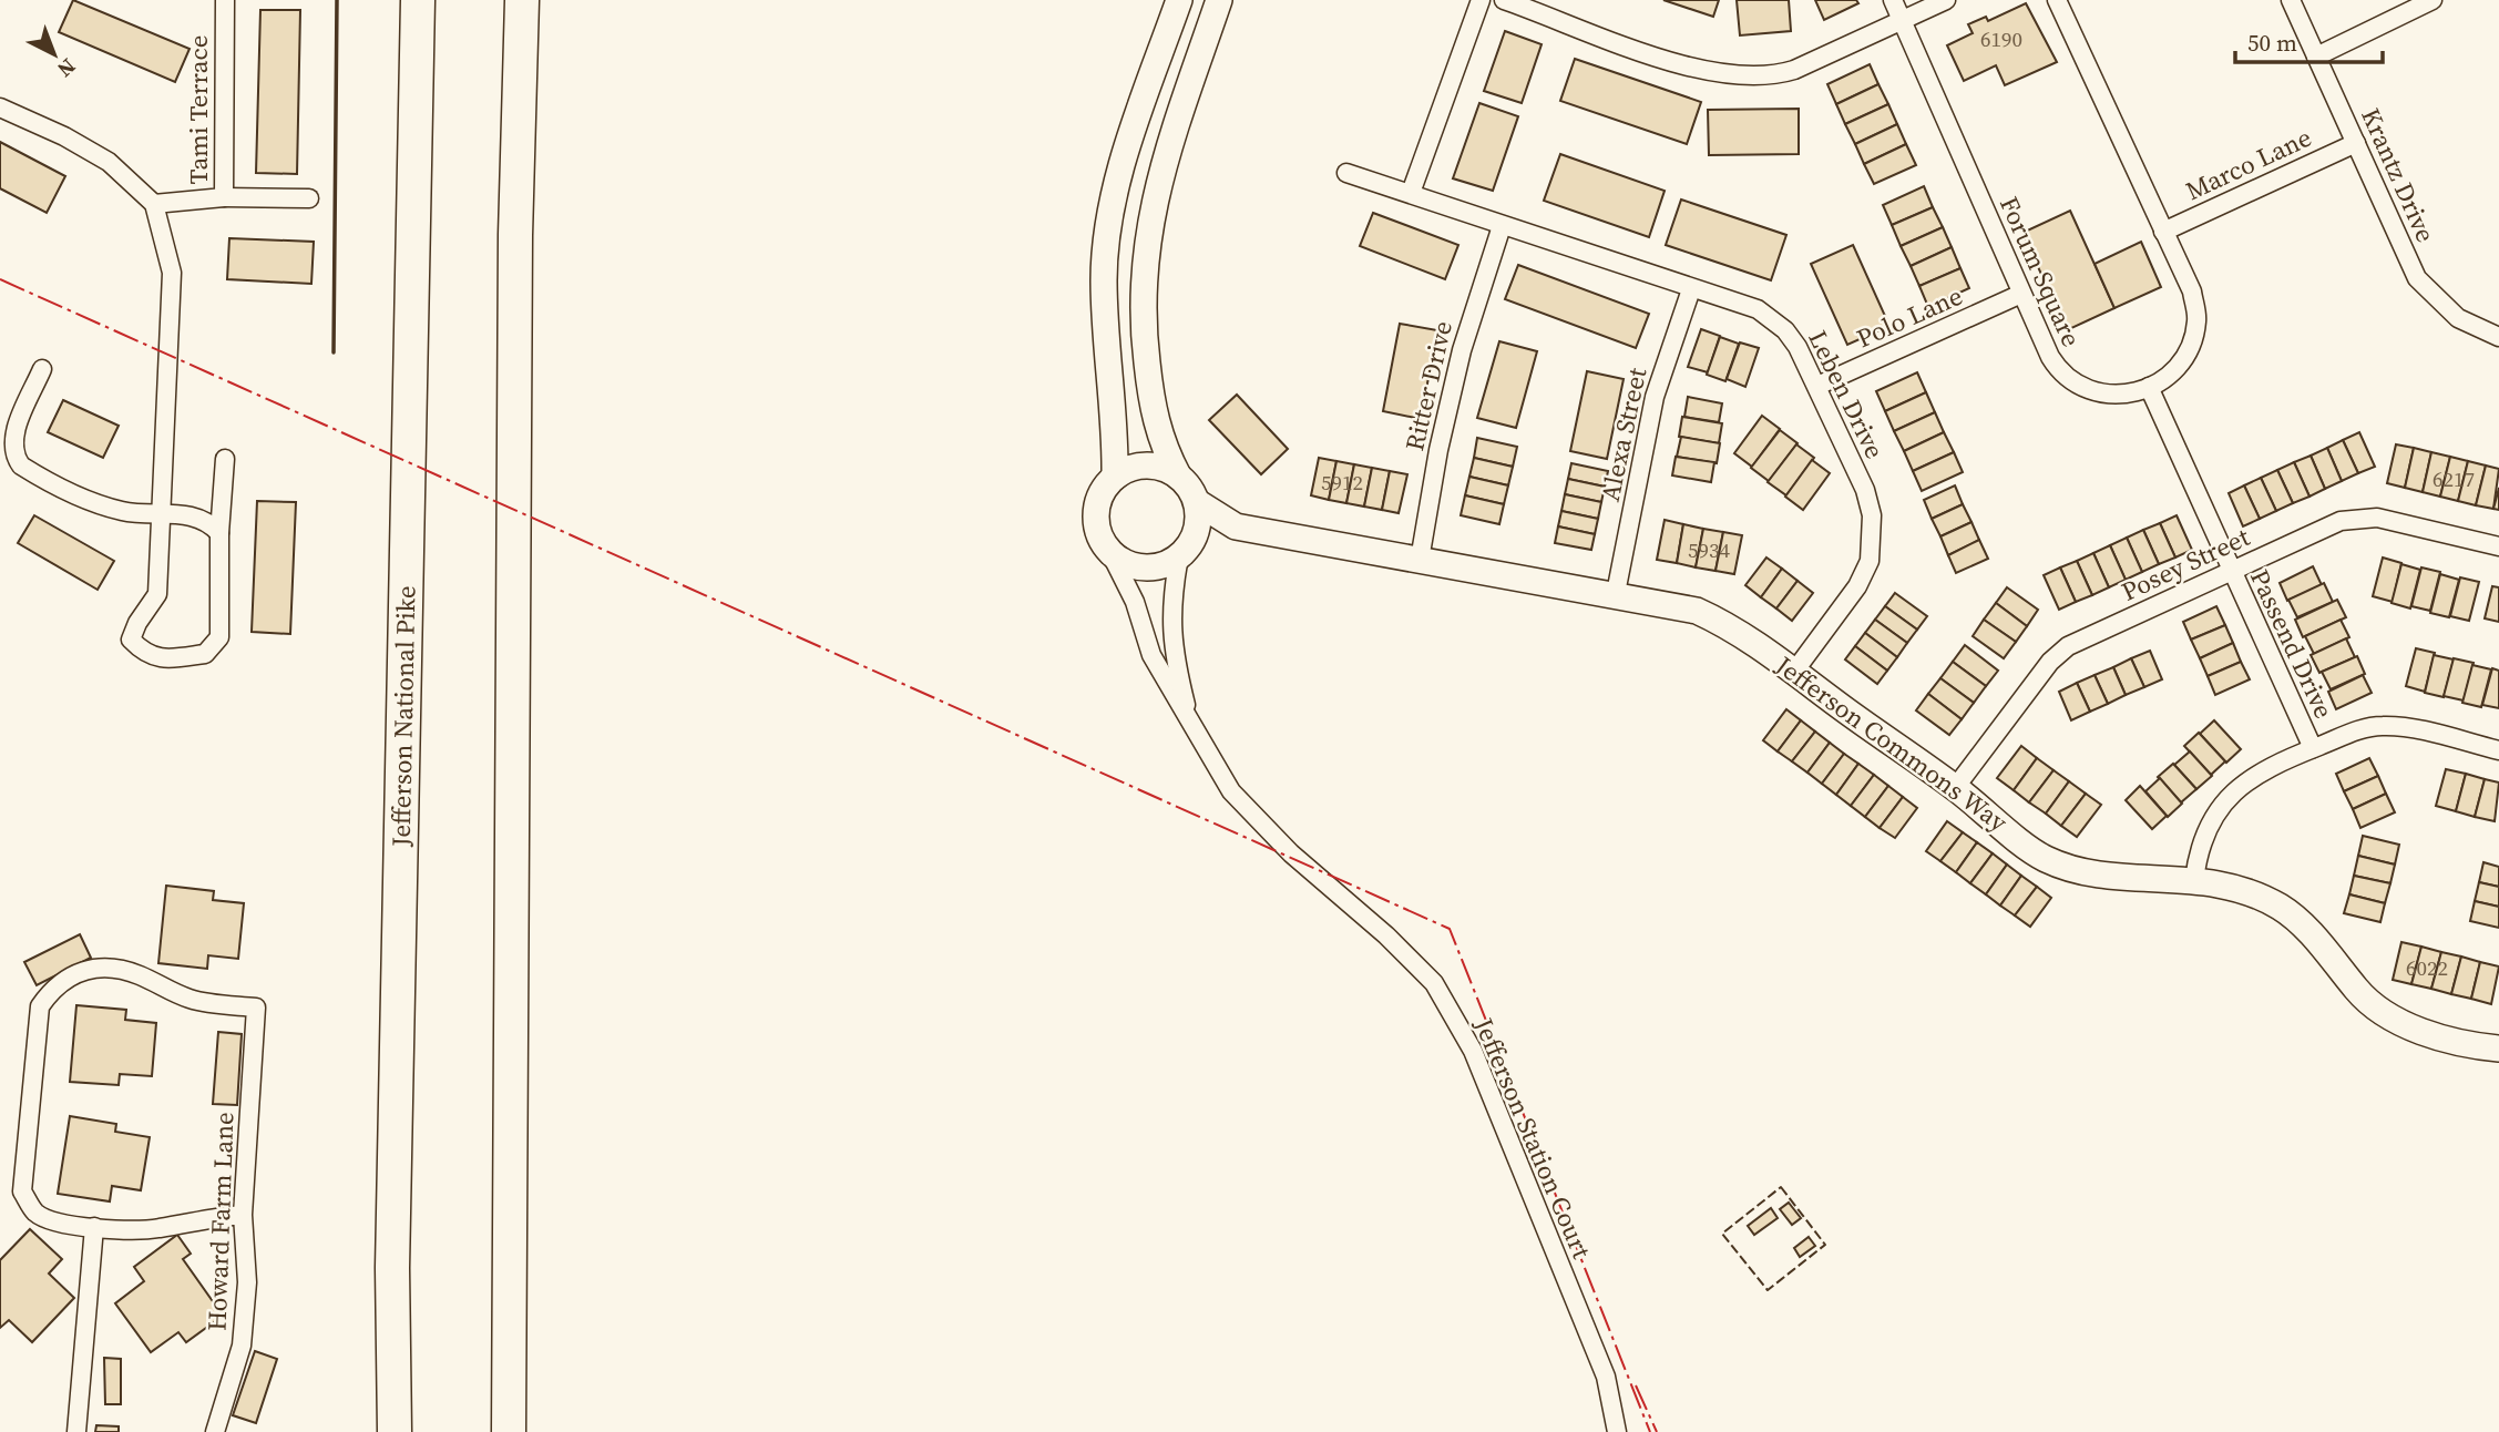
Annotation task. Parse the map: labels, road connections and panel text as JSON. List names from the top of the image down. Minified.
{"streets":{"highway":["Jefferson National Pike"],"street":["Tami Terrace","Marco Lane","Krantz Drive","Forum Square","Polo Lane","Ritter Drive","Leben Drive","Alexa Street","Posey Street","Passend Drive","Jefferson Commons Way","Jefferson Station Court","Howard Farm Lane"]},"crossings":[["Marco Lane","Krantz Drive"],["Marco Lane","Forum Square"],["Forum Square","Polo Lane"],["Forum Square","Passend Drive"],["Polo Lane","Leben Drive"],["Ritter Drive","Leben Drive"],["Ritter Drive","Jefferson Commons Way"],["Leben Drive","Alexa Street"],["Leben Drive","Jefferson Commons Way"],["Alexa Street","Jefferson Commons Way"],["Posey Street","Passend Drive"],["Posey Street","Jefferson Commons Way"],["Jefferson Commons Way","Jefferson Station Court"]],"house_numbers":["6190","6217","5912","5934","6022"],"scale_bar":"50 m","north":"bottom right"}
